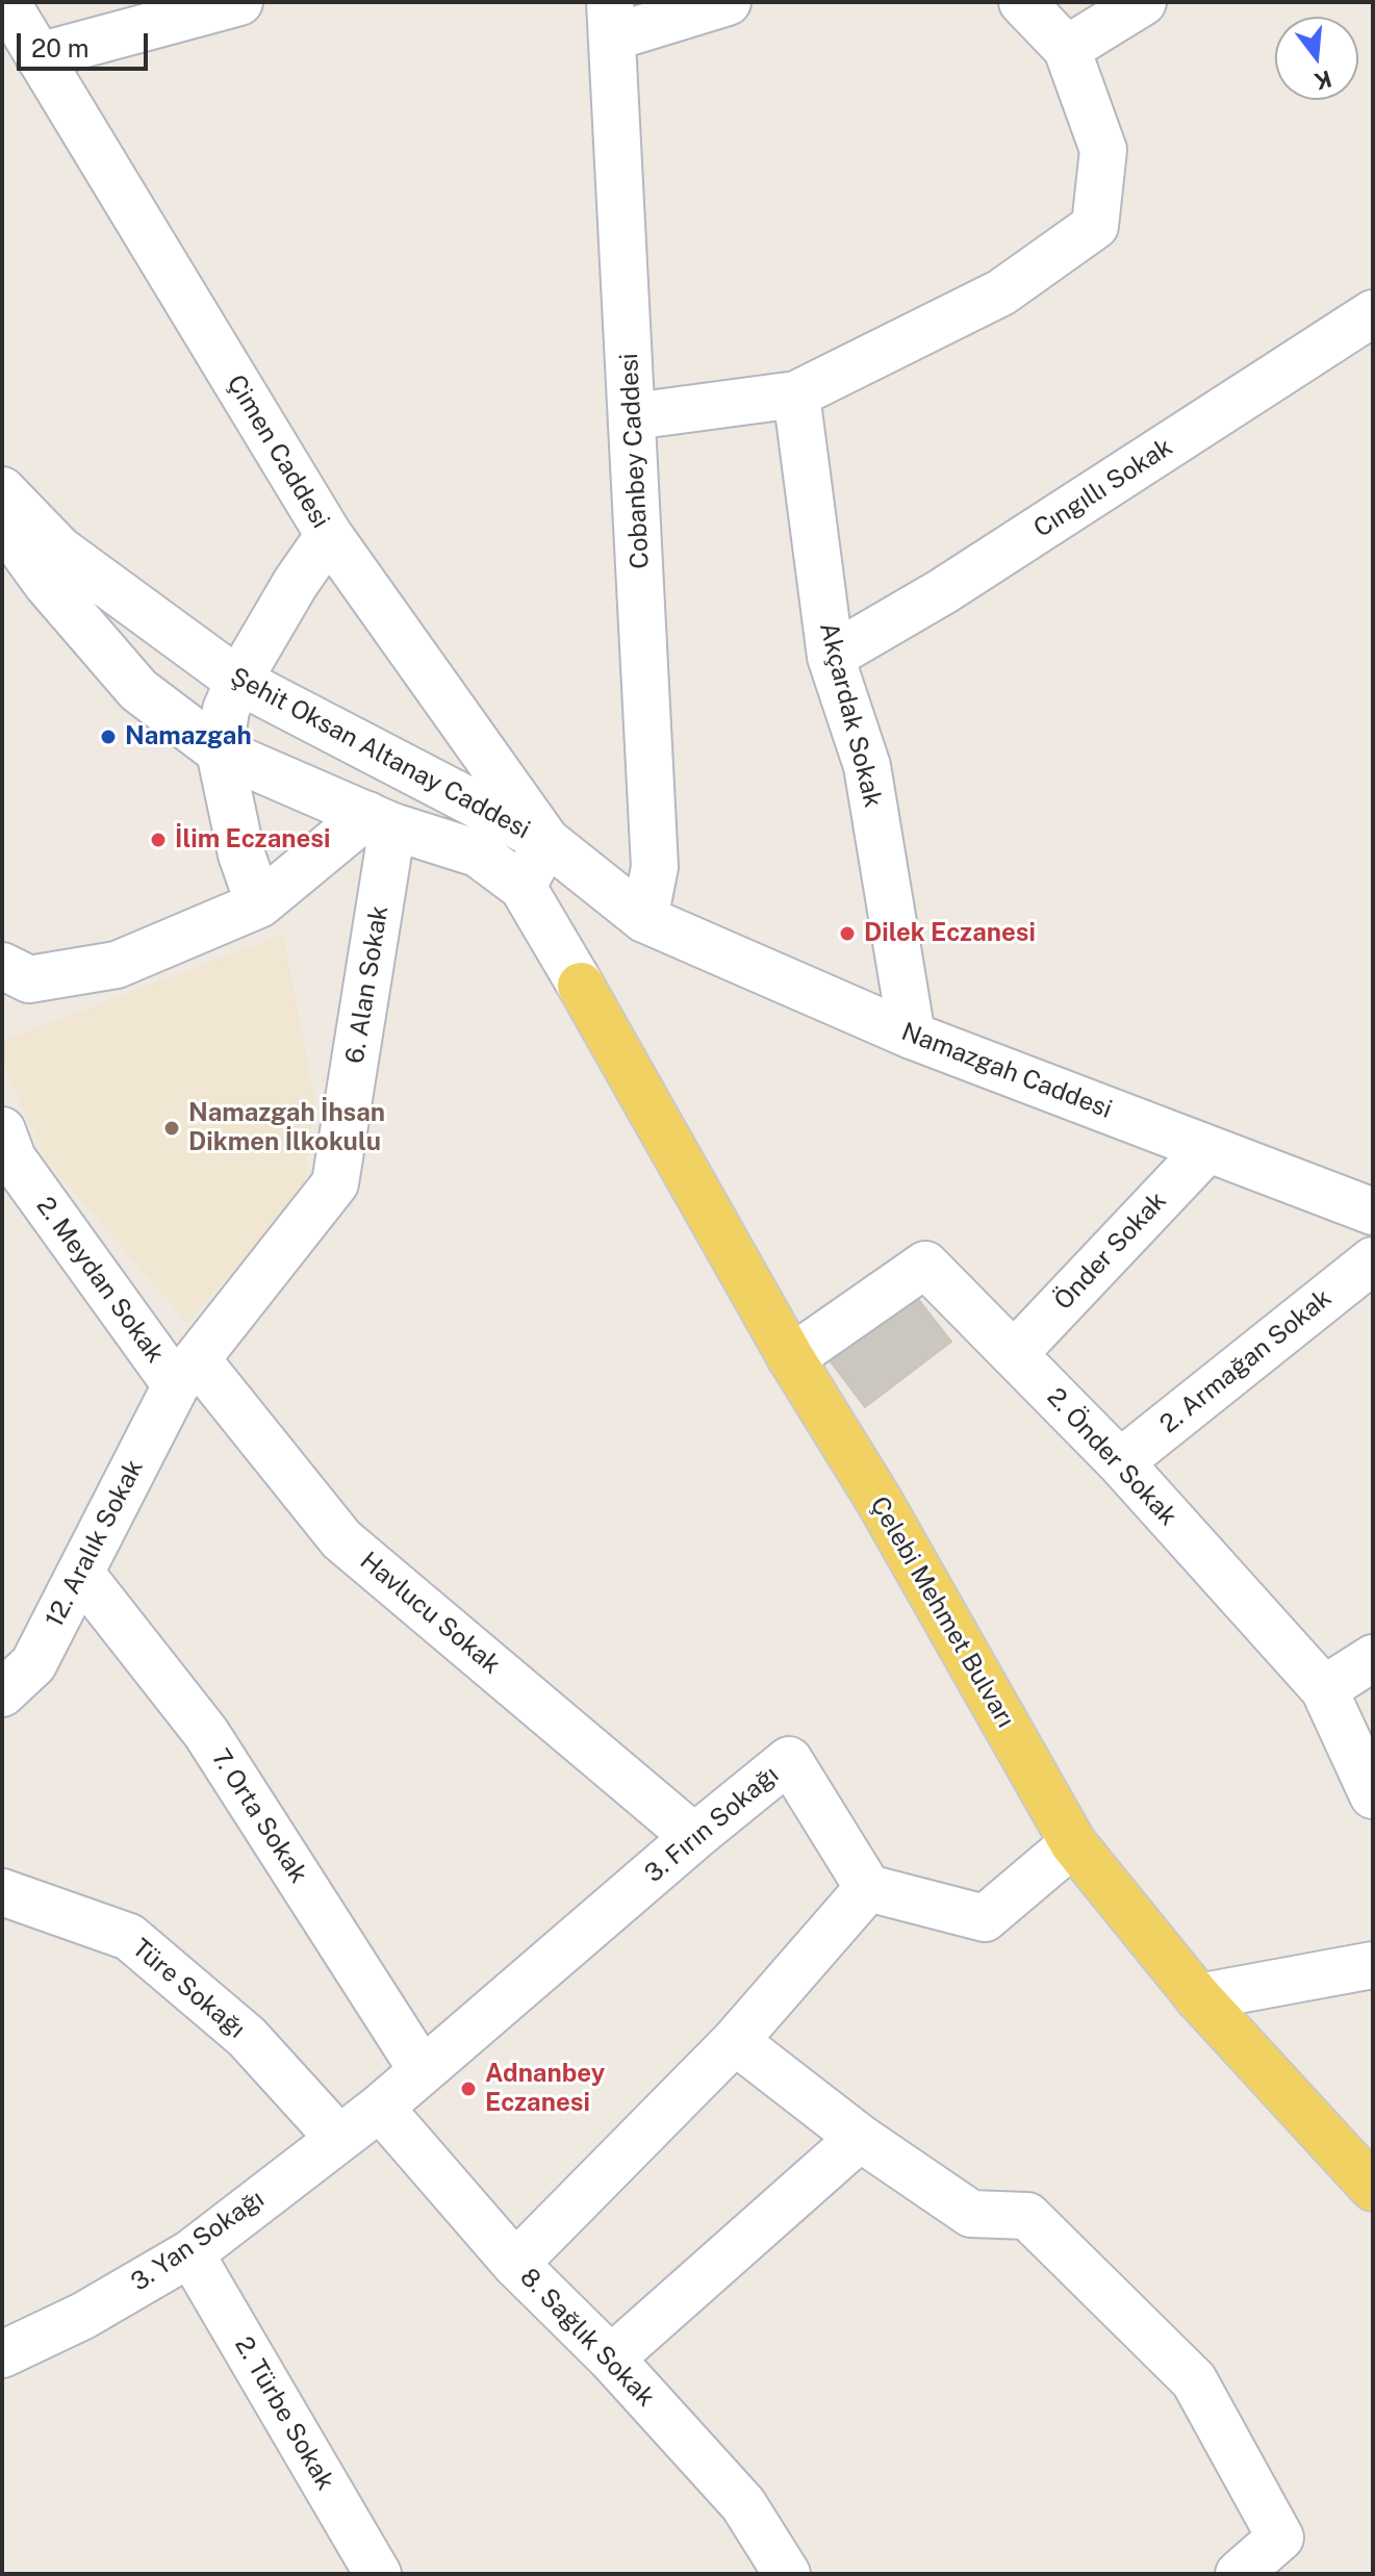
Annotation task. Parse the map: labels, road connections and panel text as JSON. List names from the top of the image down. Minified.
{"streets":{"main road":["Çelebi Mehmet Bulvarı"],"street":["Çimen Caddesi","Cobanbey Caddesi","Cıngıllı Sokak","Akçardak Sokak","Şehit Oksan Altanay Caddesi","6. Alan Sokak","Namazgah Caddesi","Önder Sokak","2. Meydan Sokak","2. Armağan Sokak","2. Önder Sokak","12. Aralık Sokak","Havlucu Sokak","7. Orta Sokak","3. Fırın Sokağı","Türe Sokağı","3. Yan Sokağı","8. Sağlık Sokak","2. Türbe Sokak"]},"crossings":[["Çimen Caddesi","Şehit Oksan Altanay Caddesi"],["Cobanbey Caddesi","Şehit Oksan Altanay Caddesi"],["Cobanbey Caddesi","Namazgah Caddesi"],["Cıngıllı Sokak","Akçardak Sokak"],["Akçardak Sokak","Namazgah Caddesi"],["Şehit Oksan Altanay Caddesi","6. Alan Sokak"],["Şehit Oksan Altanay Caddesi","Namazgah Caddesi"],["Şehit Oksan Altanay Caddesi","Çelebi Mehmet Bulvarı"],["6. Alan Sokak","2. Meydan Sokak"],["6. Alan Sokak","12. Aralık Sokak"],["6. Alan Sokak","Havlucu Sokak"],["Namazgah Caddesi","Önder Sokak"],["Önder Sokak","2. Önder Sokak"],["2. Meydan Sokak","12. Aralık Sokak"],["2. Meydan Sokak","Havlucu Sokak"],["2. Armağan Sokak","2. Önder Sokak"],["2. Önder Sokak","Çelebi Mehmet Bulvarı"],["12. Aralık Sokak","Havlucu Sokak"],["12. Aralık Sokak","7. Orta Sokak"],["Havlucu Sokak","3. Fırın Sokağı"],["7. Orta Sokak","3. Fırın Sokağı"],["3. Fırın Sokağı","3. Yan Sokağı"],["3. Fırın Sokağı","8. Sağlık Sokak"],["Türe Sokağı","3. Yan Sokağı"],["3. Yan Sokağı","8. Sağlık Sokak"],["3. Yan Sokağı","2. Türbe Sokak"]],"places":["Namazgah","İlim Eczanesi","Dilek Eczanesi","Namazgah İhsan Dikmen İlkokulu","Adnanbey Eczanesi"],"scale_bar":"20 m","north":"bottom"}
